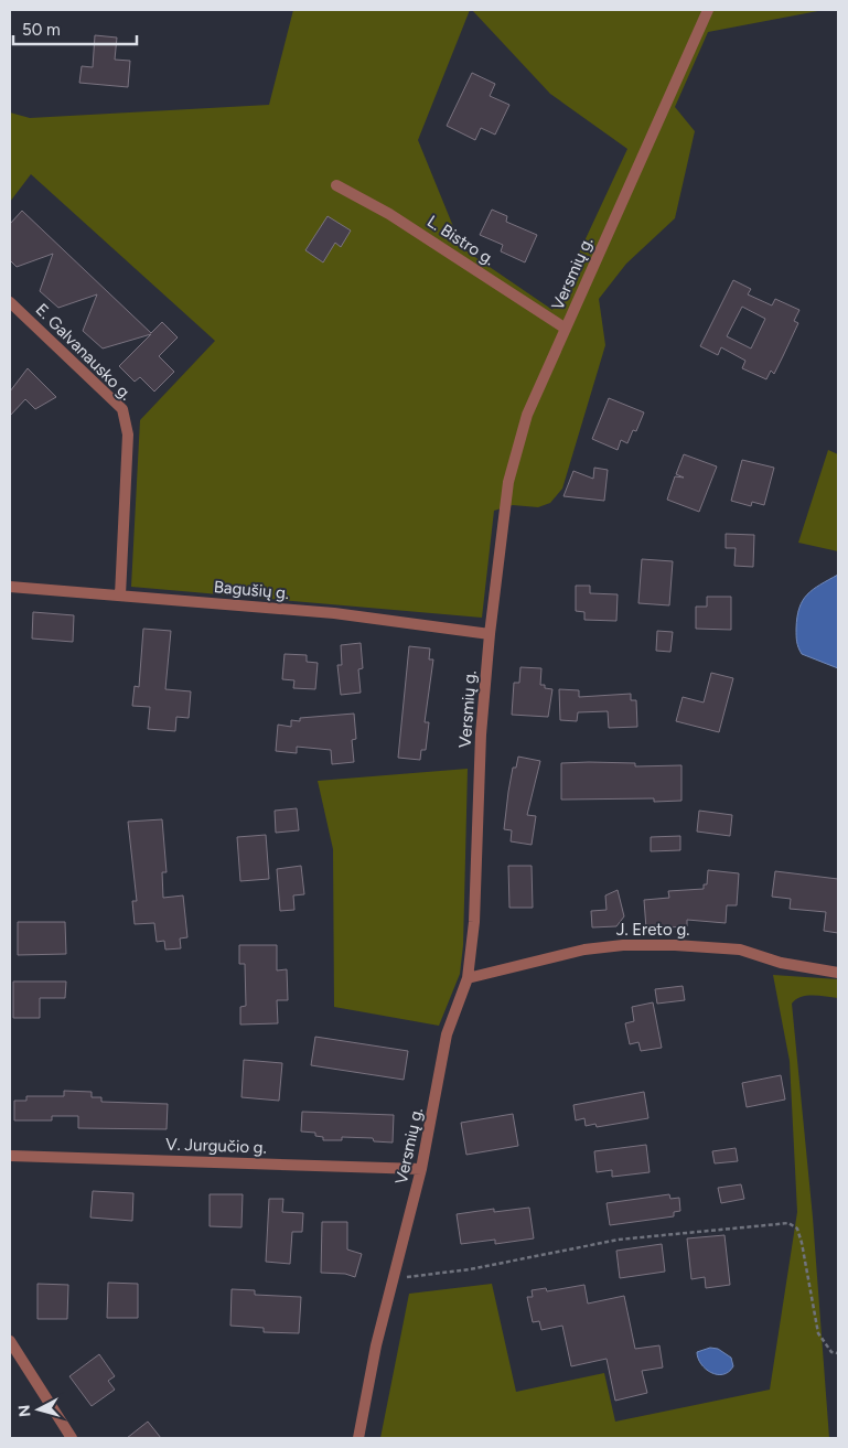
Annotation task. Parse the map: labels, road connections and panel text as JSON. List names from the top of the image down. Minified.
{"streets":{"street":["L. Bistro g.","Versmių g.","E. Galvanausko g.","Bagušių g.","J. Ereto g.","V. Jurgučio g."]},"crossings":[["L. Bistro g.","Versmių g."],["Versmių g.","Bagušių g."],["Versmių g.","J. Ereto g."],["Versmių g.","V. Jurgučio g."],["E. Galvanausko g.","Bagušių g."]],"scale_bar":"50 m","north":"left"}
